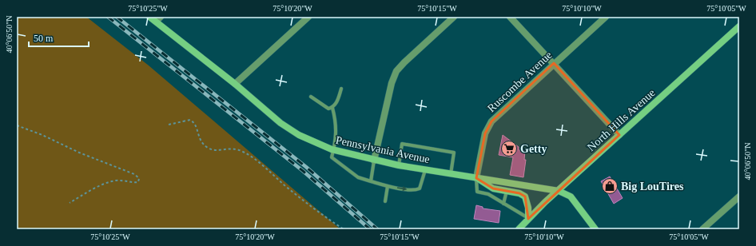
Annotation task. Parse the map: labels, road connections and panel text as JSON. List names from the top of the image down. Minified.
{"streets":{"main road":["North Hills Avenue","Pennsylvania Avenue"],"street":["Ruscombe Avenue"]},"crossings":[["Ruscombe Avenue","Pennsylvania Avenue"],["North Hills Avenue","Pennsylvania Avenue"]],"places":{"supermarket":["Getty"],"shop":["Big LouTires"]},"scale_bar":"50 m","coordinates":["75°10'25\"W","75°10'20\"W","75°10'15\"W","75°10'10\"W","75°10'05\"W","40°06'50\"N"]}
